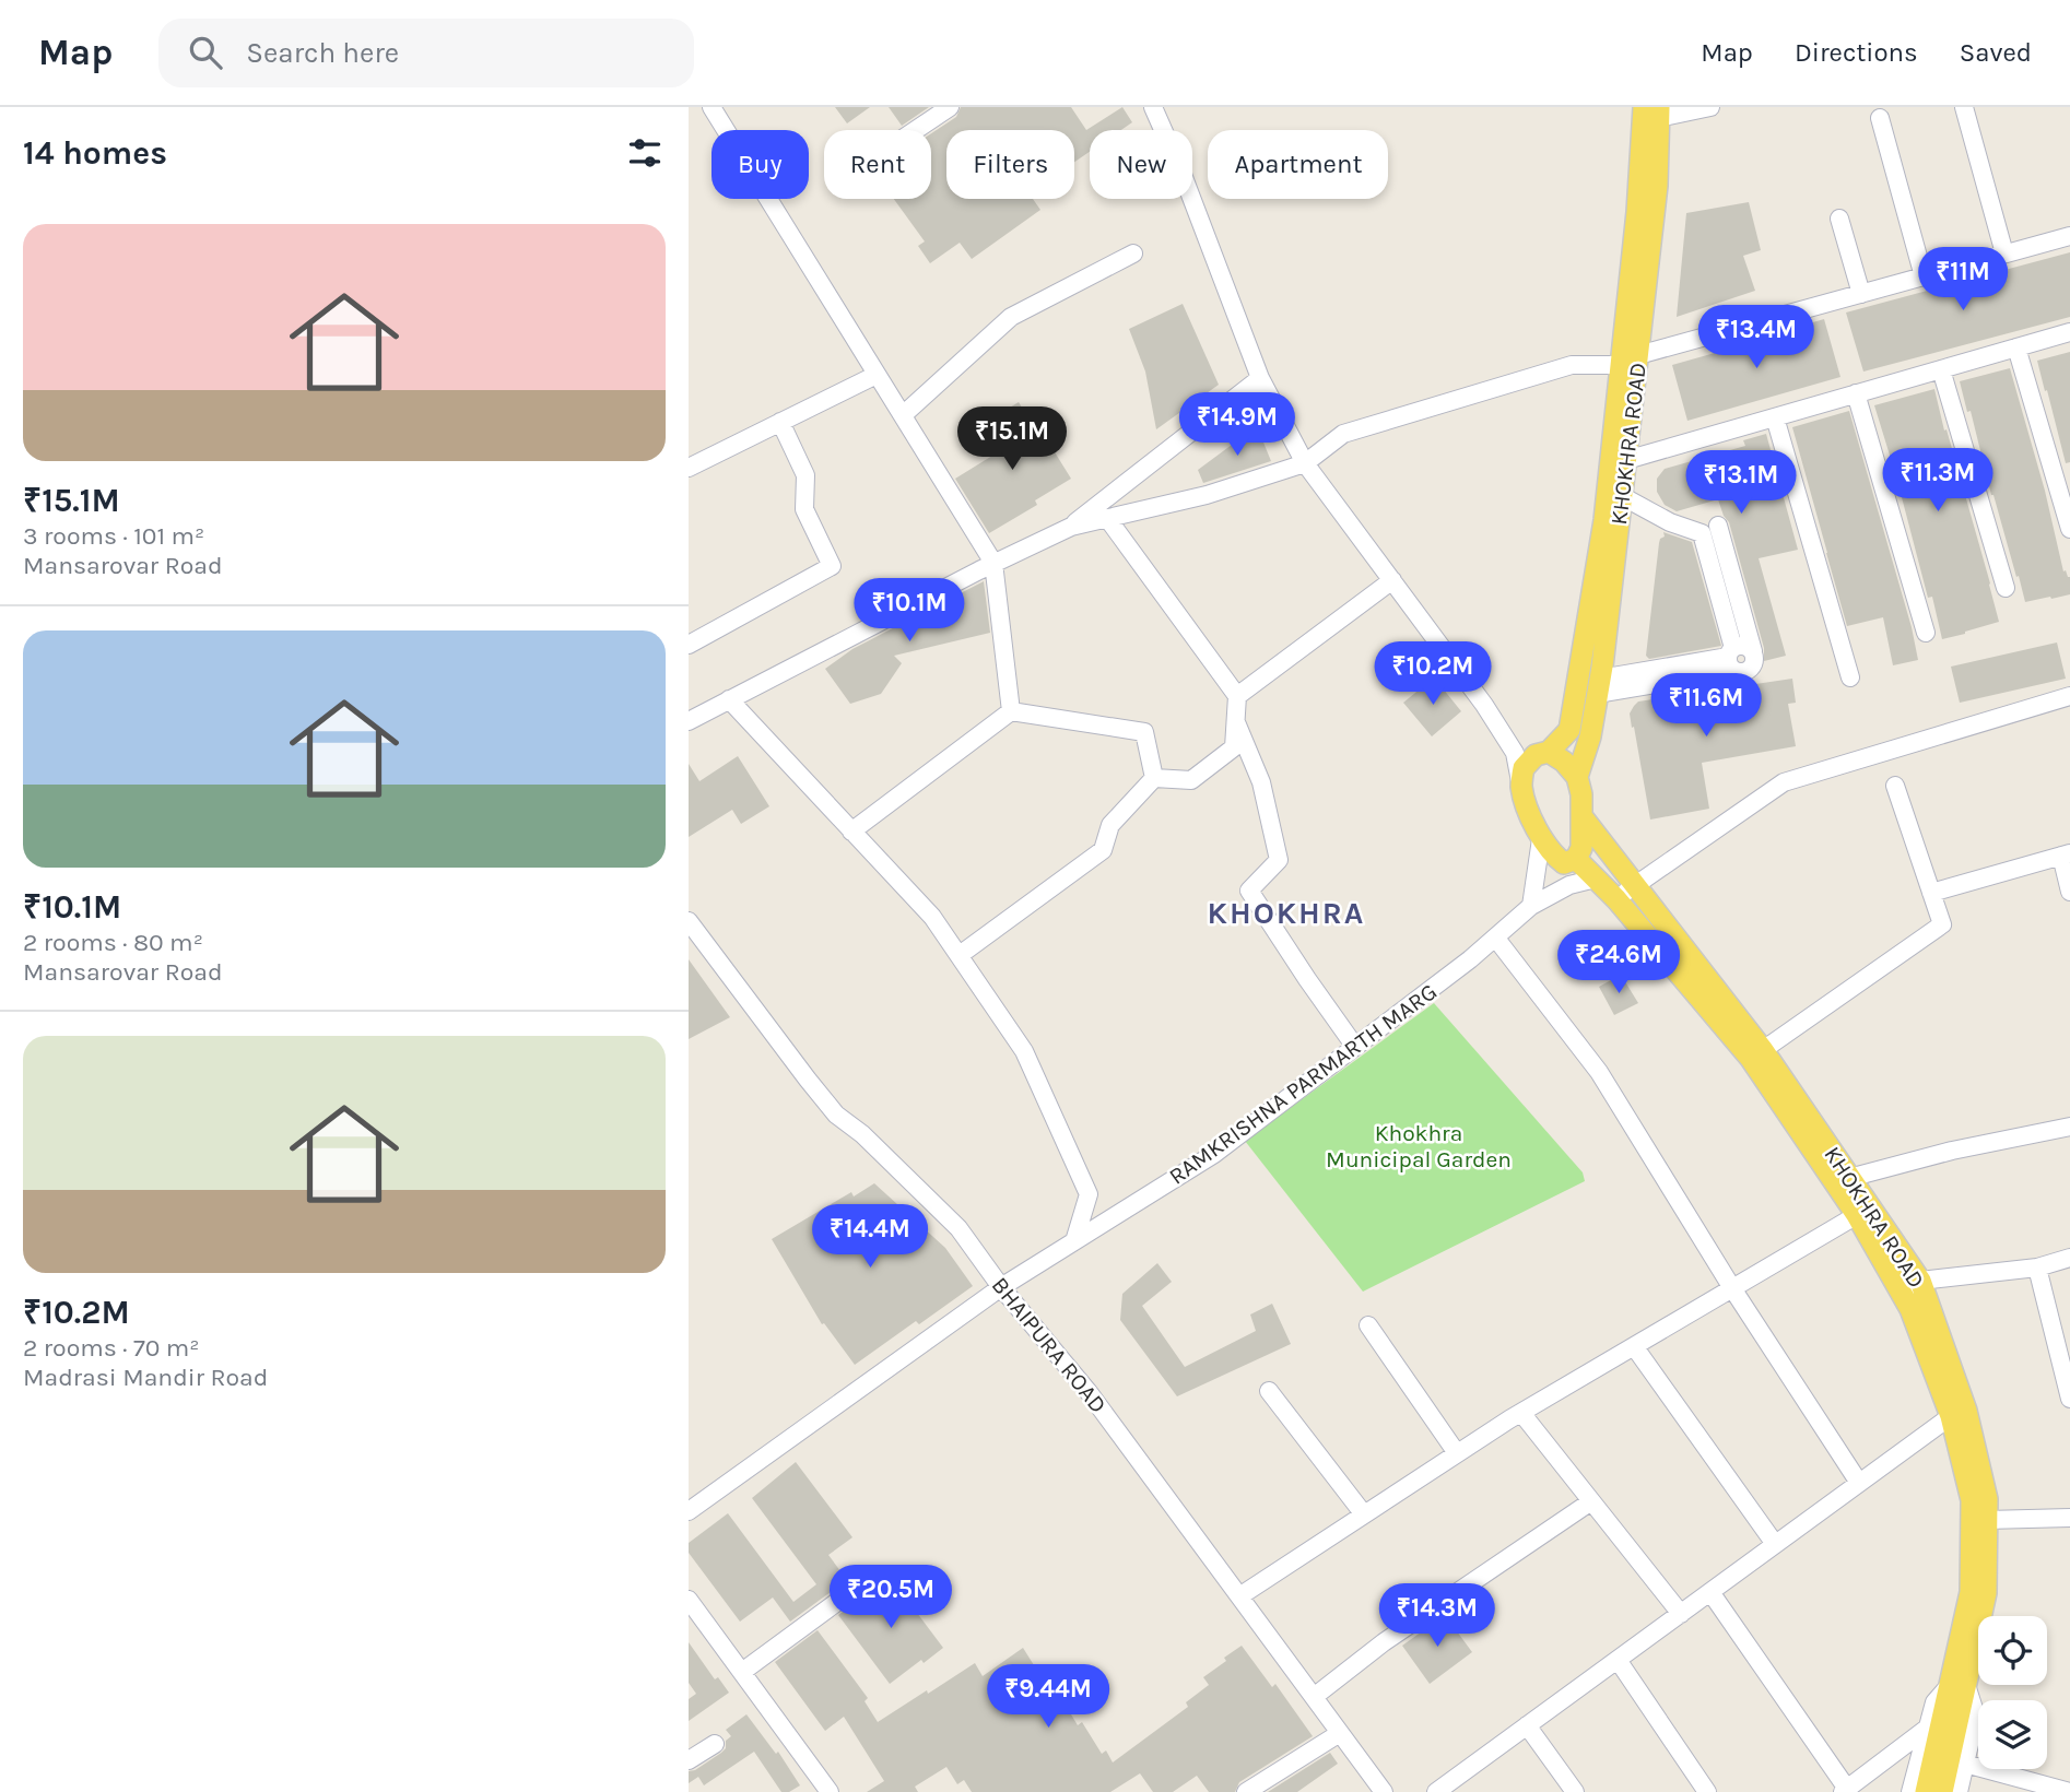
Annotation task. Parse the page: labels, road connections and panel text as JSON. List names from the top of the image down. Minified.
{"streets":{"main road":["KHOKHRA ROAD"],"street":["RAMKRISHNA PARMARTH MARG","BHAIPURA ROAD"]},"crossings":[["KHOKHRA ROAD","RAMKRISHNA PARMARTH MARG"],["RAMKRISHNA PARMARTH MARG","BHAIPURA ROAD"]],"districts":["KHOKHRA"],"parks":["Khokhra Municipal Garden"],"page":{"header":"Map","search":"Search here","nav":["Map","Directions","Saved"],"heading":"14 homes","chip":["Buy","Rent","Filters","New","Apartment"],"list":[{"name":"₹15.1M","note":"3 rooms · 101 m² · Mansarovar Road"},{"name":"₹10.1M","note":"2 rooms · 80 m² · Mansarovar Road"},{"name":"₹10.2M","note":"2 rooms · 70 m² · Madrasi Mandir Road"}],"price":["₹11M","₹13.4M","₹14.9M","₹15.1M","₹11.3M","₹13.1M","₹10.1M","₹10.2M","₹11.6M","₹24.6M","₹14.4M","₹20.5M","₹14.3M","₹9.44M"]}}
